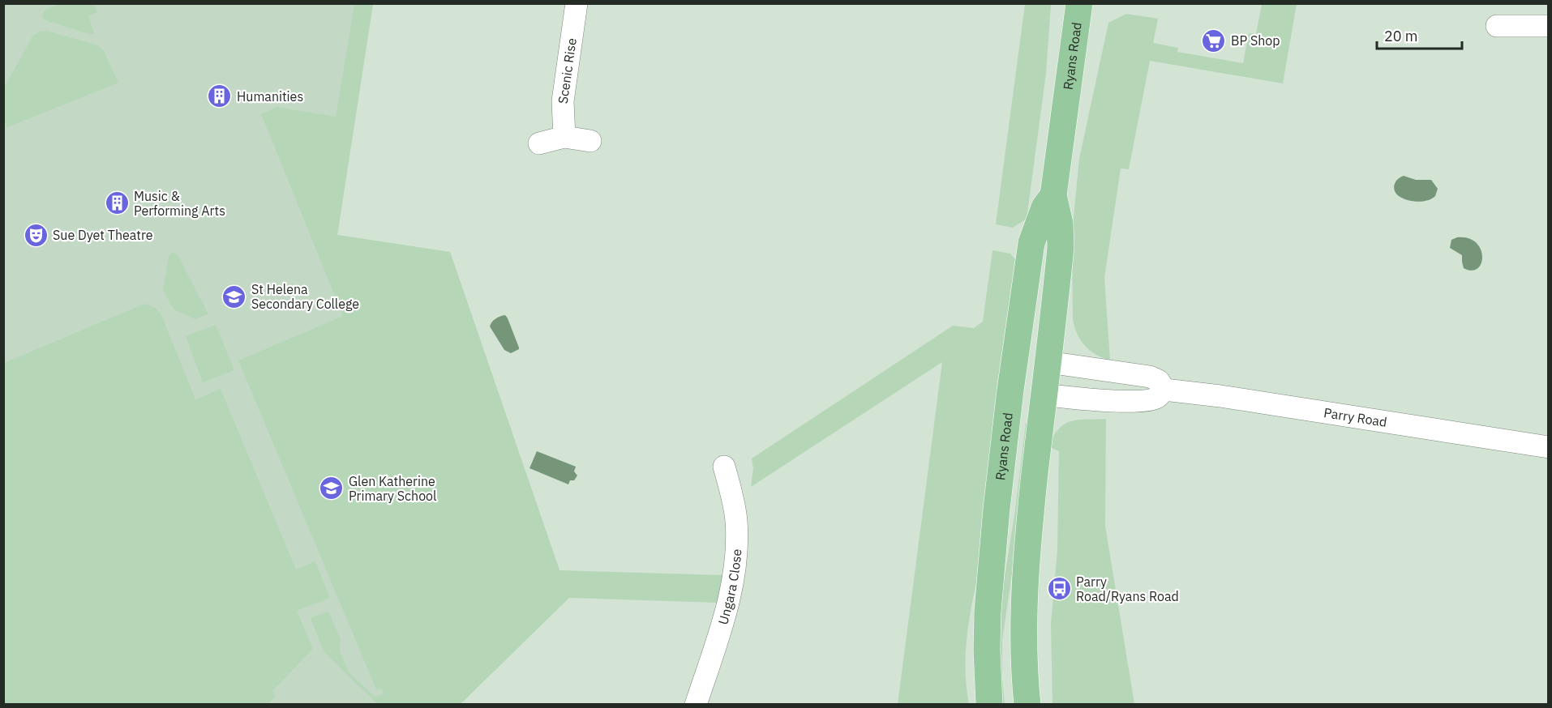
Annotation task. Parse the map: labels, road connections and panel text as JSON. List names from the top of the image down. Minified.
{"streets":{"main road":["Ryans Road","Parry Road"],"street":["Scenic Rise","Ungara Close"]},"crossings":[["Ryans Road","Parry Road"]],"places":{"supermarket":["BP Shop"],"building":["Humanities","Music & Performing Arts"],"theatre":["Sue Dyet Theatre"],"school or university":["St Helena Secondary College","Glen Katherine Primary School"],"bus stop":["Parry Road/Ryans Road"]},"scale_bar":"20 m"}
